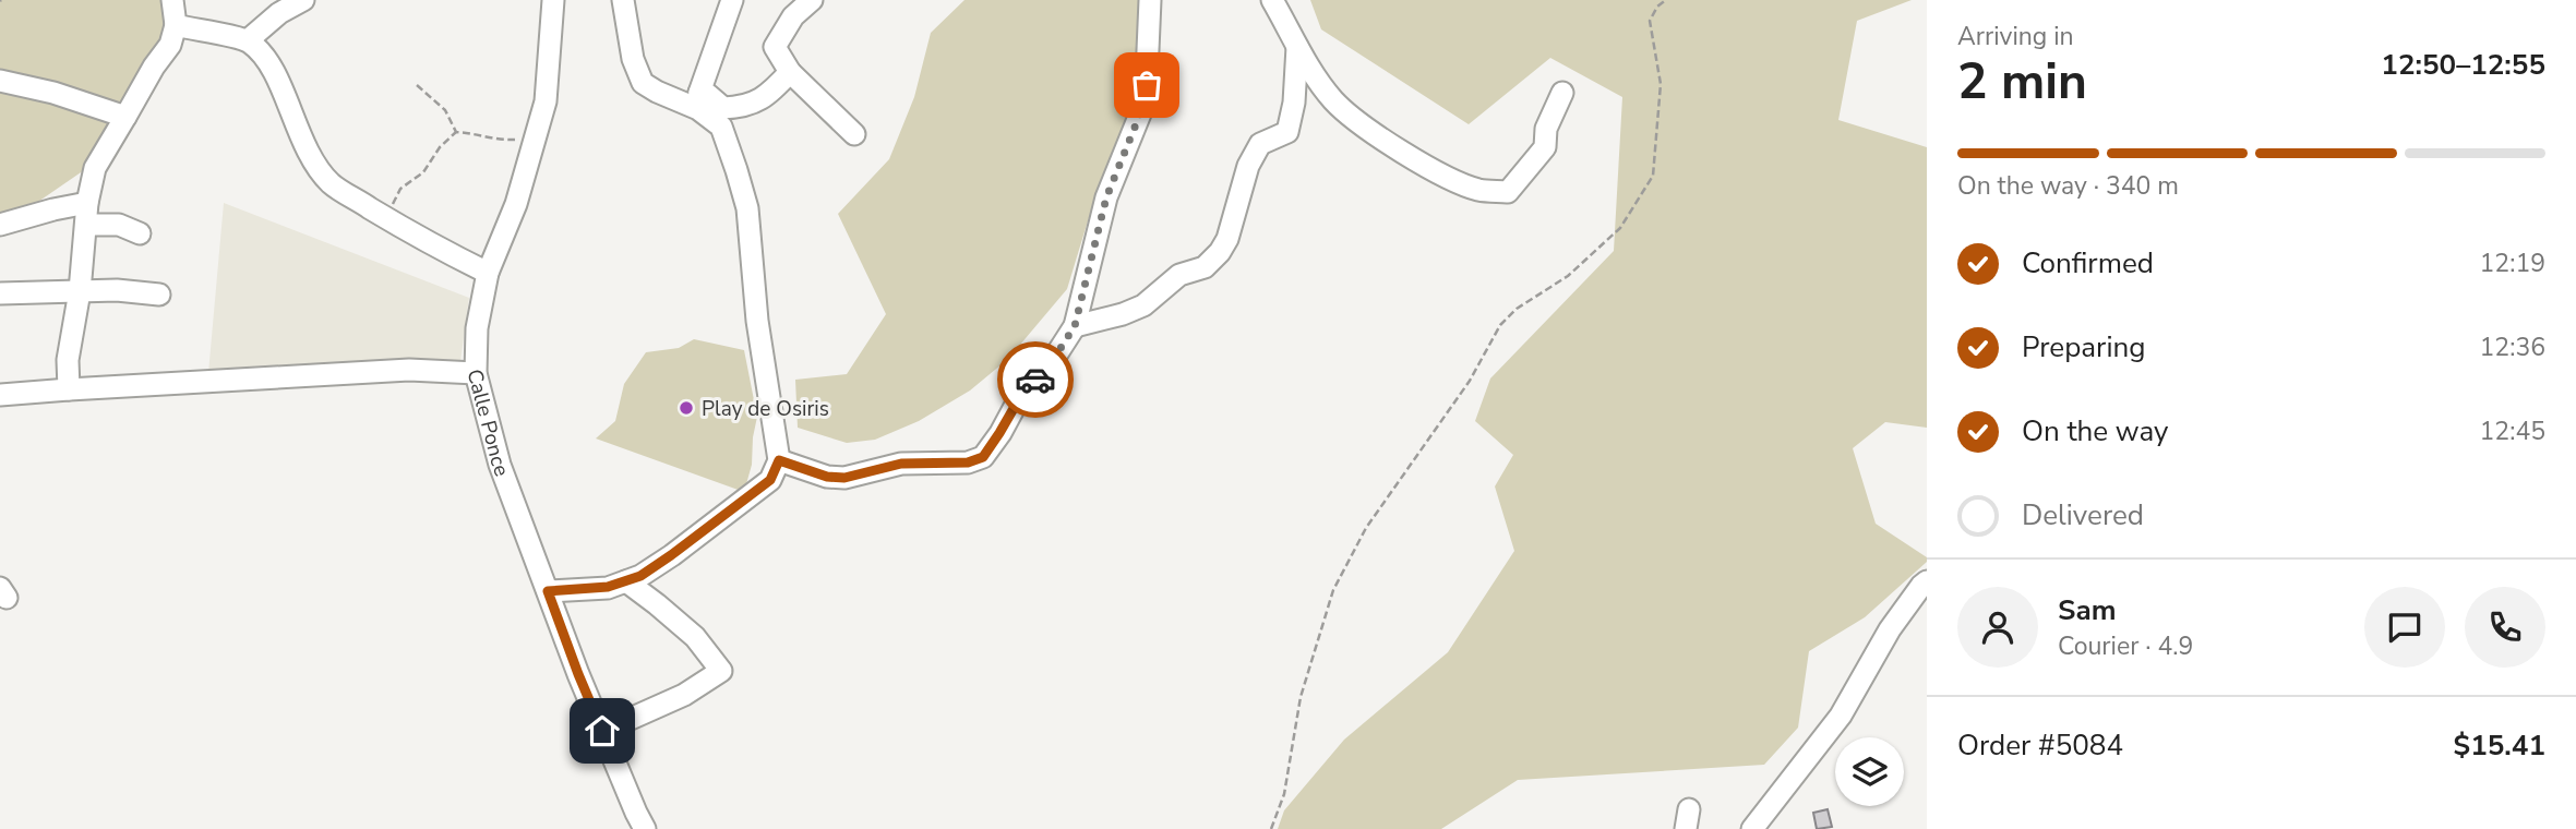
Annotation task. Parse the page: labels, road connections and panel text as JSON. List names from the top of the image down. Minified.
{"streets":{"street":["Calle Ponce"]},"places":["Play de Osiris"],"page":{"heading":["2 min","Arriving in","12:50–12:55"],"panel":["Sam","Courier · 4.9","Order #5084","$15.41"],"bar":"On the way · 340 m","list":[["Confirmed","12:19"],["Preparing","12:36"],["On the way","12:45"],"Delivered"]}}
